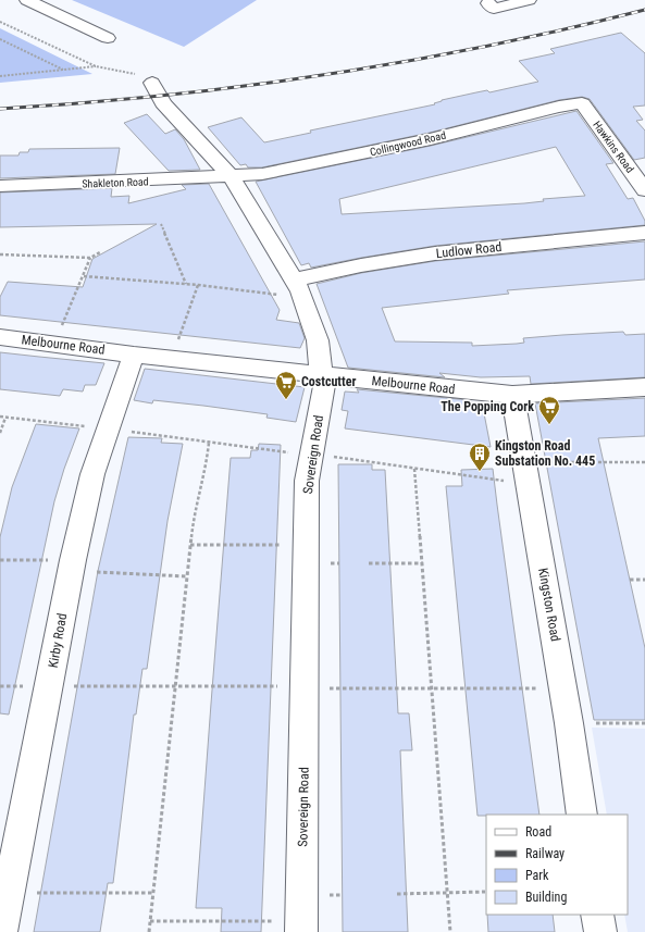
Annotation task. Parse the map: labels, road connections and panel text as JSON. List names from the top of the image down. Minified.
{"streets":{"street":["Collingwood Road","Hawkins Road","Shakleton Road","Ludlow Road","Melbourne Road","Sovereign Road","Kingston Road","Kirby Road"]},"crossings":[["Collingwood Road","Hawkins Road"],["Collingwood Road","Shakleton Road"],["Collingwood Road","Sovereign Road"],["Shakleton Road","Sovereign Road"],["Ludlow Road","Sovereign Road"],["Melbourne Road","Sovereign Road"],["Melbourne Road","Kingston Road"],["Melbourne Road","Kirby Road"]],"places":{"supermarket":["Costcutter","The Popping Cork"],"building":["Kingston Road Substation No. 445"]},"legend":["Road","Railway","Park","Building"]}
